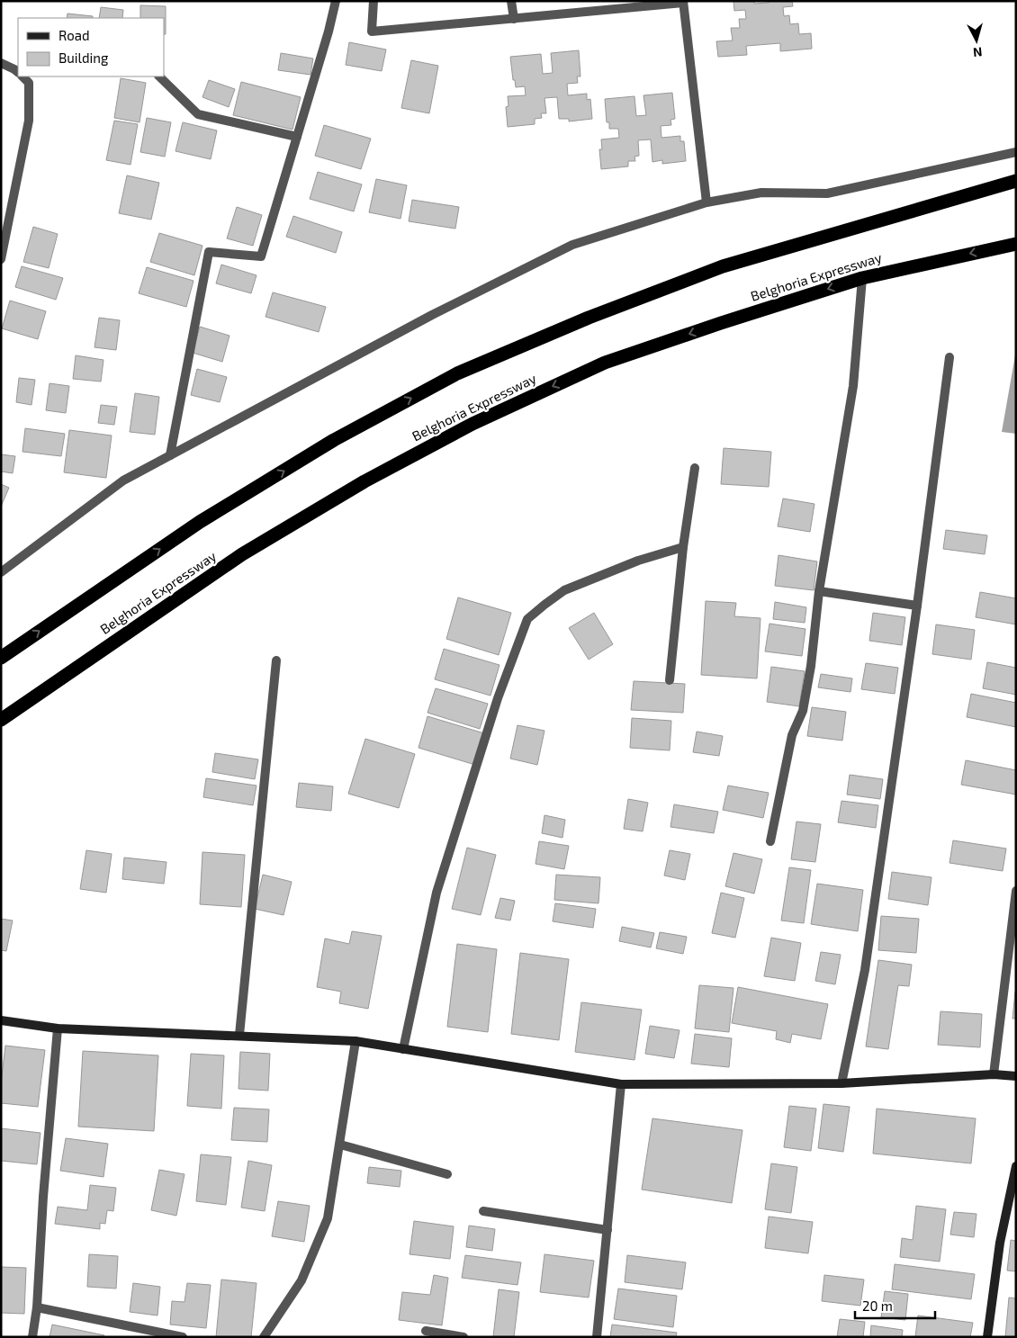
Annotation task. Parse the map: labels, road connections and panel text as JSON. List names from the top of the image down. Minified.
{"streets":{"highway":["Belghoria Expressway"]},"legend":["Road","Building"],"scale_bar":"20 m","north":"bottom"}
